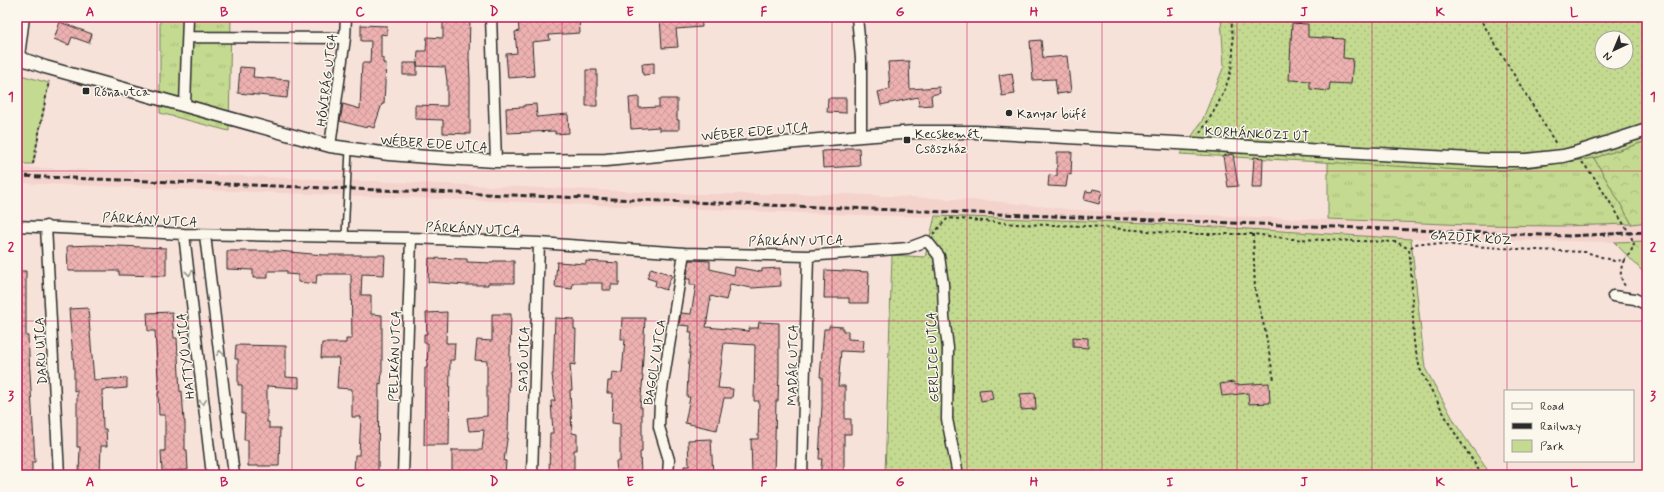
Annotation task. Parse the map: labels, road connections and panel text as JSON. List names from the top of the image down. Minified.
{"streets":{"street":["HÓVIRÁG UTCA","WÉBER EDE UTCA","KORHÁNKÖZI ÚT","PÁRKÁNY UTCA","DARU UTCA","HATTYÚ UTCA","PELIKÁN UTCA","GERLICE UTCA","SAJÓ UTCA","BAGOLY UTCA","MADÁR UTCA"],"path":["GAZDIK KÖZ"]},"crossings":[["HÓVIRÁG UTCA","WÉBER EDE UTCA"],["WÉBER EDE UTCA","KORHÁNKÖZI ÚT"],["PÁRKÁNY UTCA","DARU UTCA"],["PÁRKÁNY UTCA","HATTYÚ UTCA"],["PÁRKÁNY UTCA","PELIKÁN UTCA"],["PÁRKÁNY UTCA","GERLICE UTCA"],["PÁRKÁNY UTCA","SAJÓ UTCA"],["PÁRKÁNY UTCA","BAGOLY UTCA"],["PÁRKÁNY UTCA","MADÁR UTCA"]],"places":{"transit":["Róna utca","Kecskemét, Csőszház"],"other":["Kanyar büfé"]},"legend":["Road","Railway","Park"],"north":"bottom left","grid":{"columns":["A","B","C","D","E","F","G","H","I","J","K","L"],"rows":["1","2","3"]}}
